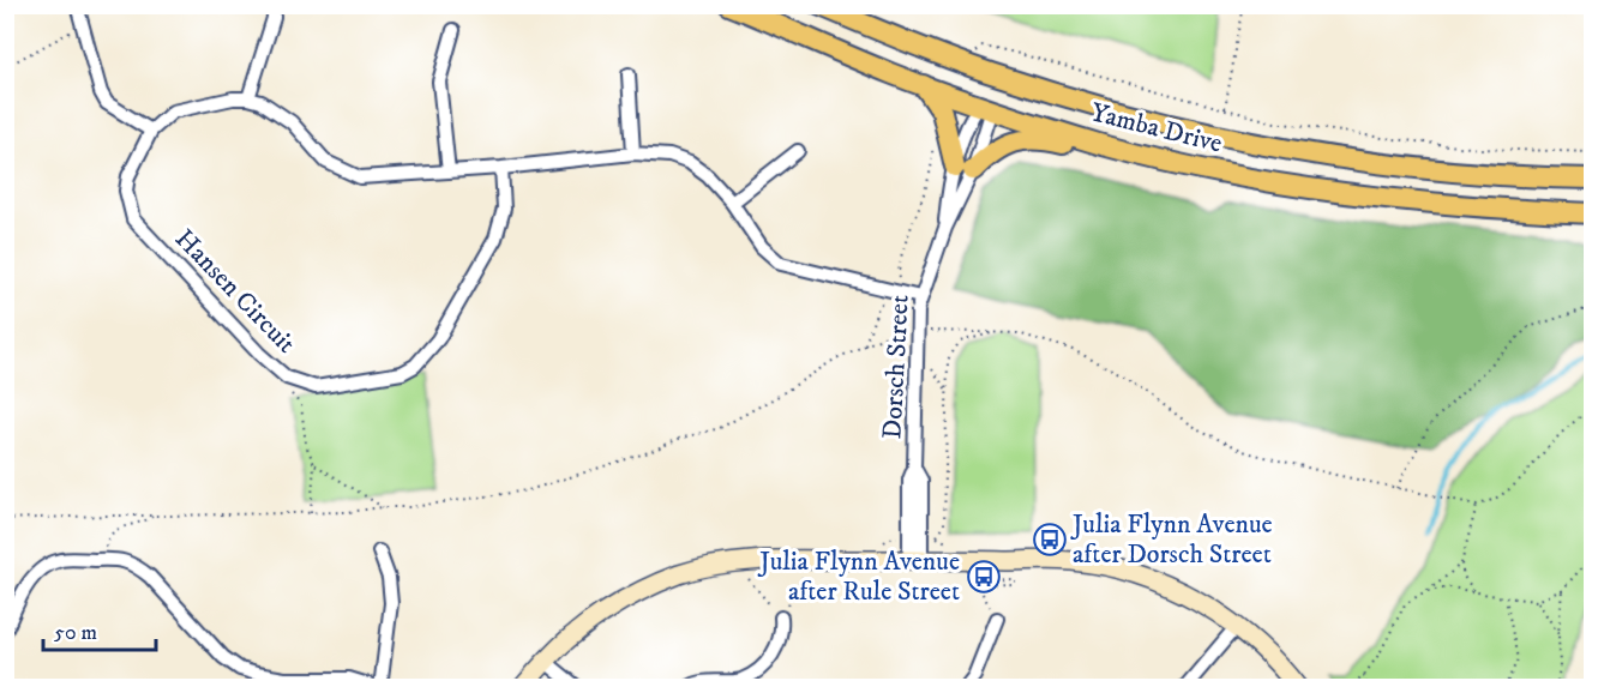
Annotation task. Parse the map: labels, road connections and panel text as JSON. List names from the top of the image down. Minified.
{"streets":{"main road":["Yamba Drive"],"street":["Hansen Circuit","Dorsch Street"]},"crossings":[["Yamba Drive","Dorsch Street"]],"places":{"bus stop":["Julia Flynn Avenue after Dorsch Street","Julia Flynn Avenue after Rule Street"]},"scale_bar":"50 m"}
